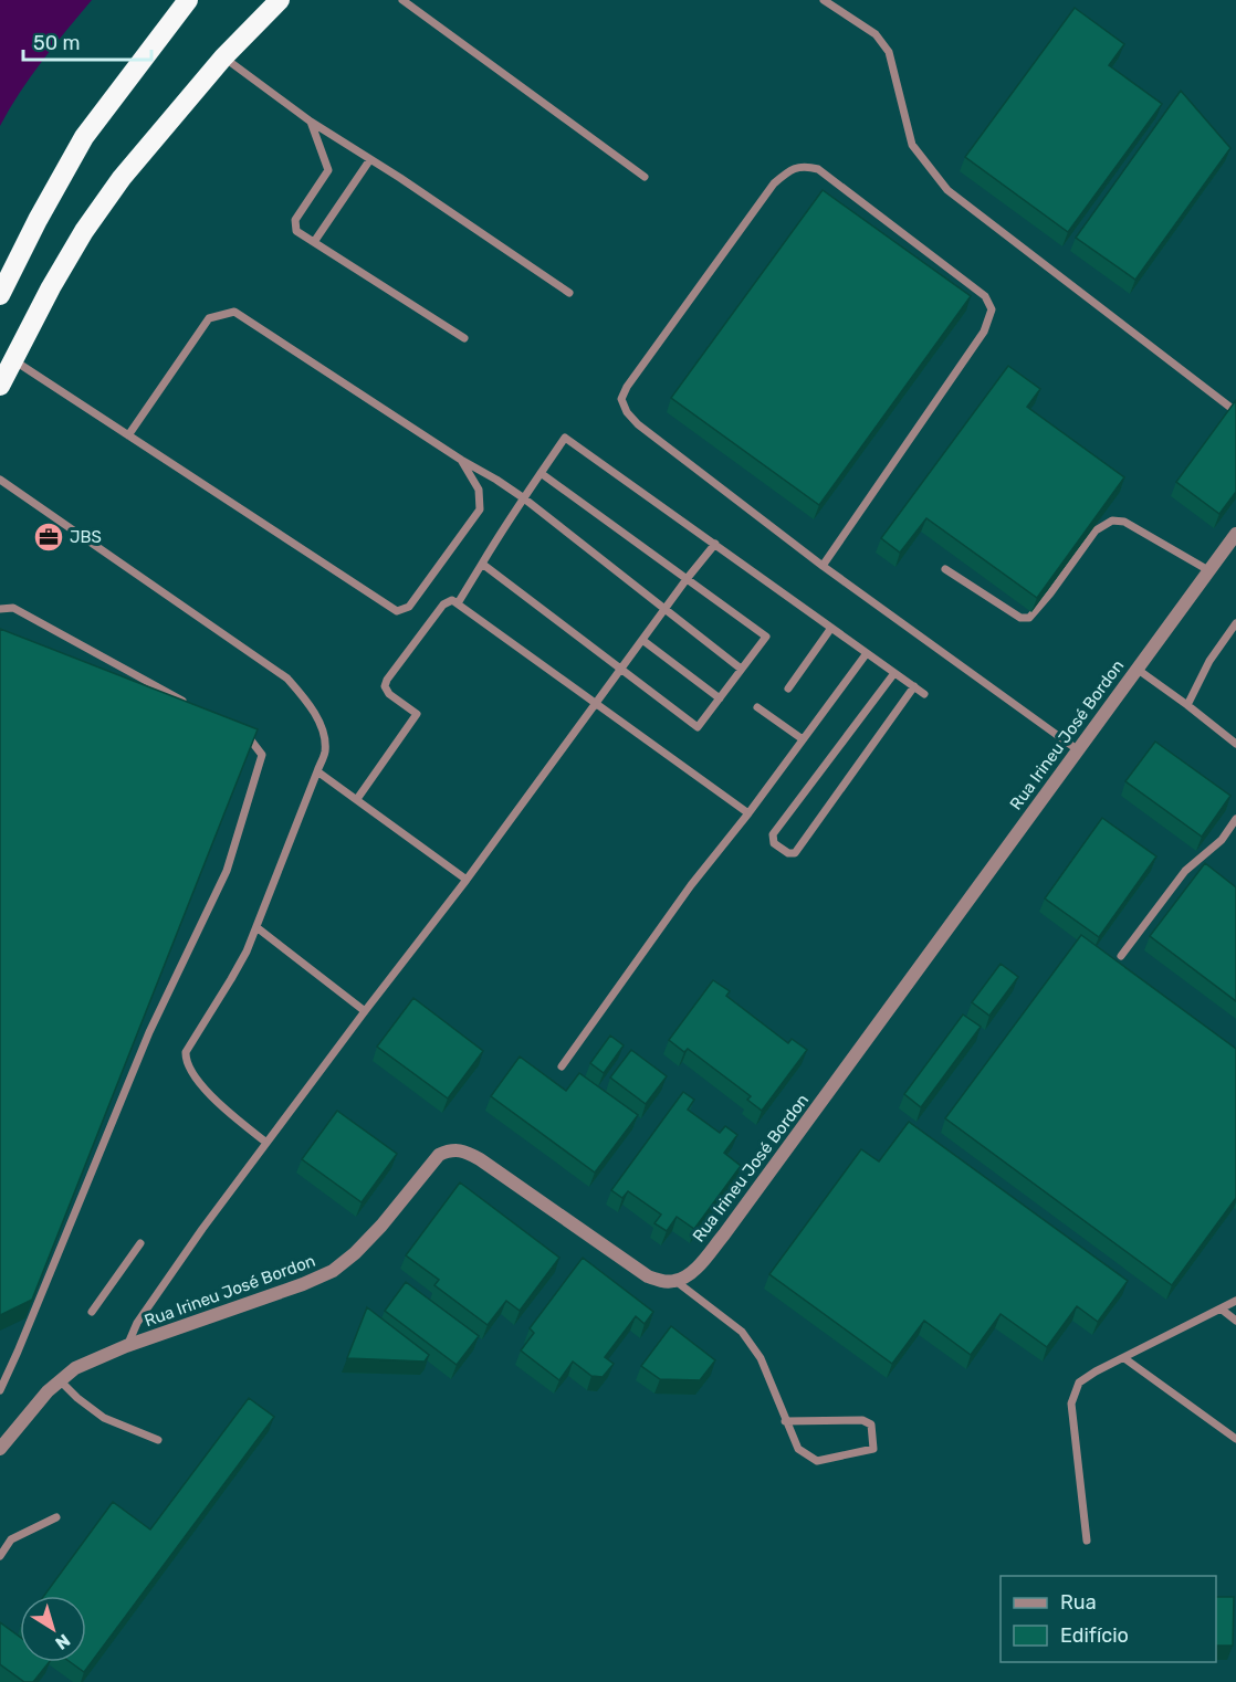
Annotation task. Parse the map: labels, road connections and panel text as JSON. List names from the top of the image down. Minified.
{"streets":{"street":["Rua Irineu José Bordon"]},"places":{"office":["JBS"]},"legend":["Rua","Edifício"],"scale_bar":"50 m","north":"bottom right"}
